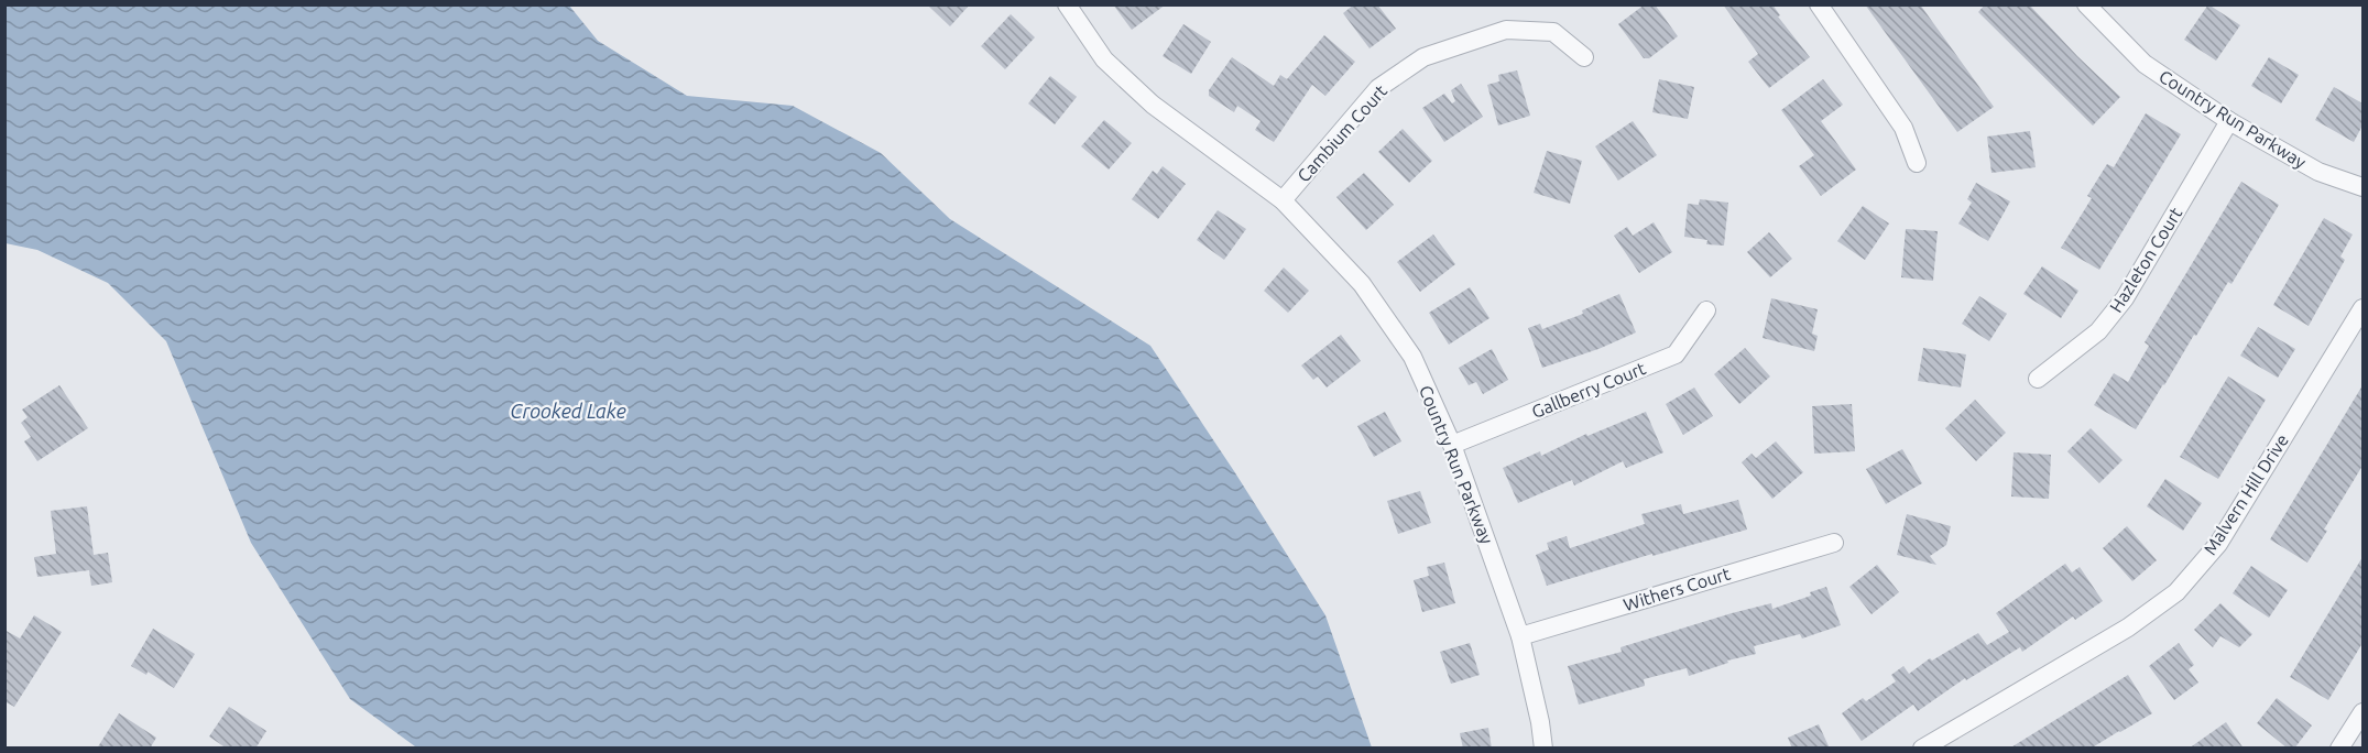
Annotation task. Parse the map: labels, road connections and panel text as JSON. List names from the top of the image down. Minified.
{"streets":{"street":["Country Run Parkway","Cambium Court","Hazleton Court","Gallberry Court","Malvern Hill Drive","Withers Court"]},"crossings":[["Country Run Parkway","Cambium Court"],["Country Run Parkway","Hazleton Court"],["Country Run Parkway","Gallberry Court"],["Country Run Parkway","Withers Court"]],"water":["Crooked Lake"]}
